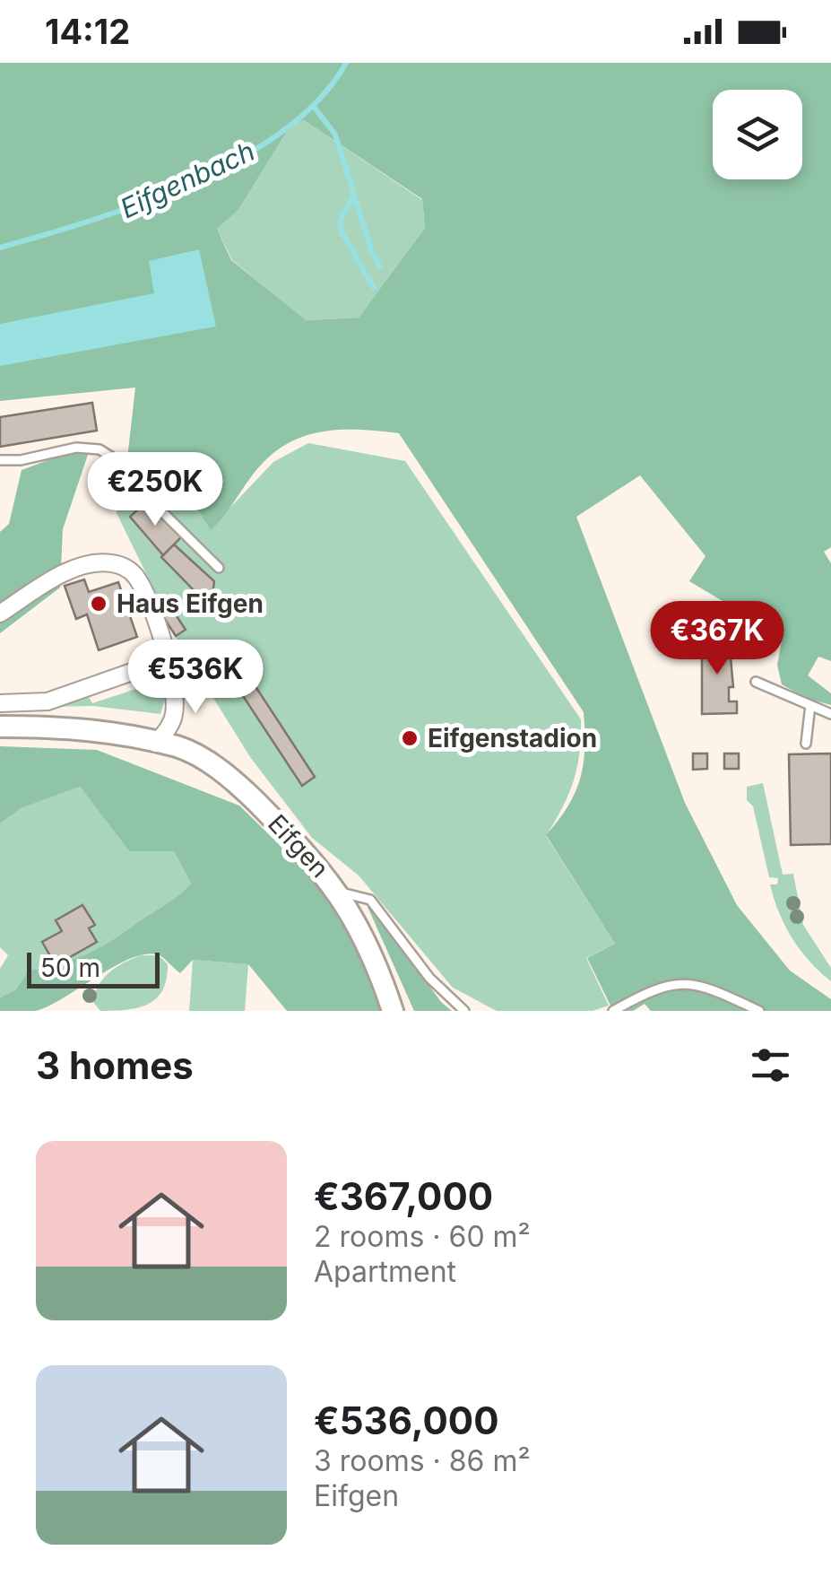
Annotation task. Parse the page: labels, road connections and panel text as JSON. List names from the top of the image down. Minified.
{"streets":{"main road":["Eifgen"]},"water":["Eifgenbach"],"places":["Haus Eifgen","Eifgenstadion"],"scale_bar":"50 m","page":{"status":"14:12","price":["€250K","€367K","€536K"],"scale":"50 m","heading":"3 homes","list":[{"name":"€367,000","note":"2 rooms · 60 m² · Apartment"},{"name":"€536,000","note":"3 rooms · 86 m² · Eifgen"}]}}
